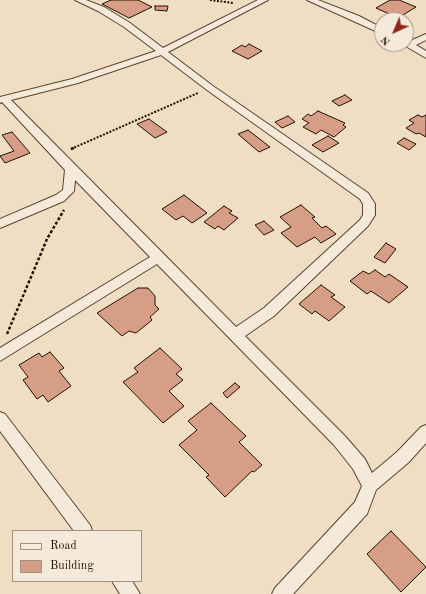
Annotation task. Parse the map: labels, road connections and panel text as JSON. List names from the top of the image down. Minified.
{"legend":["Road","Building"],"north":"bottom left"}
